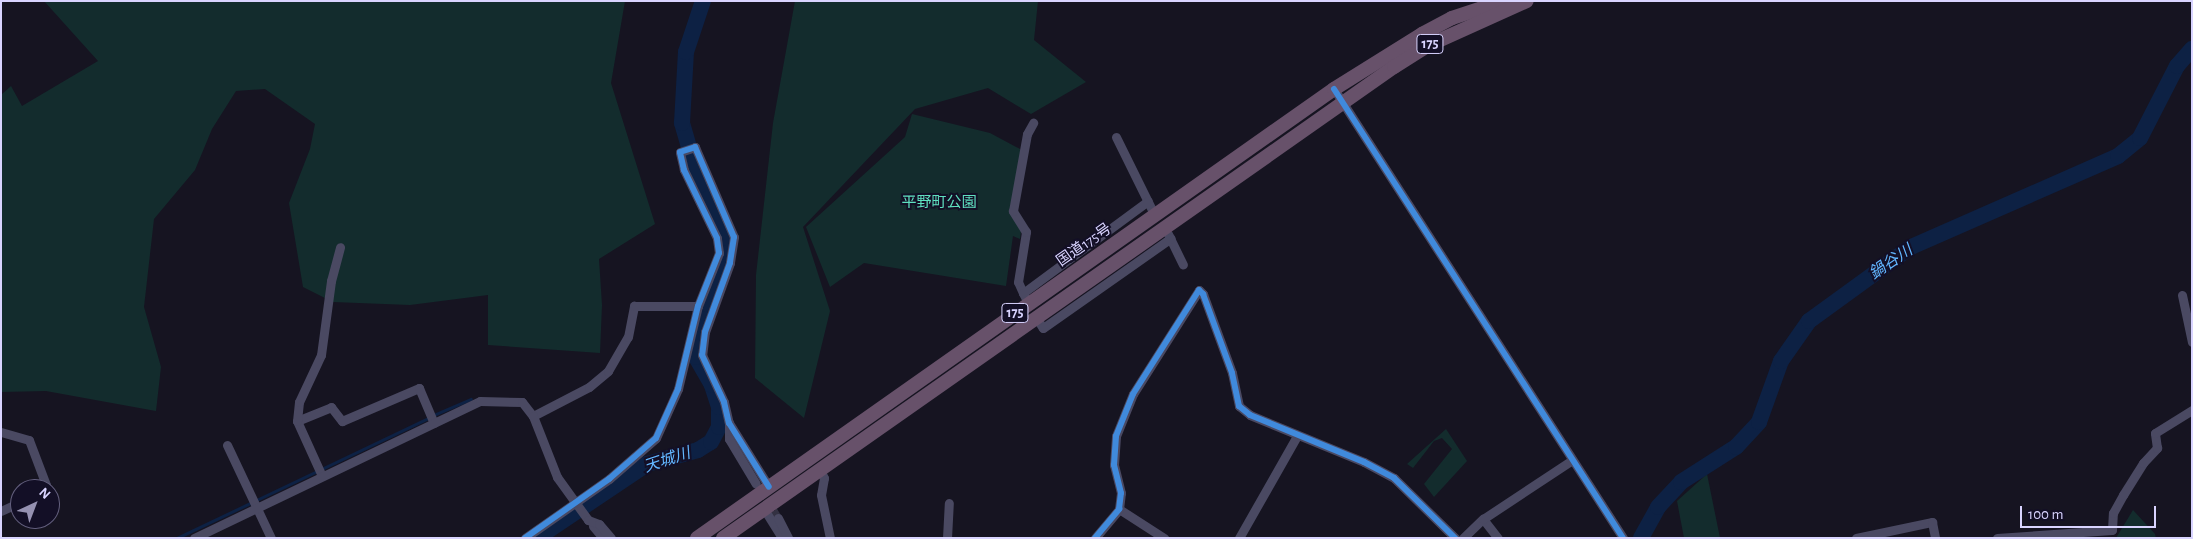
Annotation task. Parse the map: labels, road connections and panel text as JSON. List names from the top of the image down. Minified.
{"streets":{"highway":["175","国道175号"]},"water":["鍋谷川","天城川"],"parks":["平野町公園"],"scale_bar":"100 m","north":"top right"}
